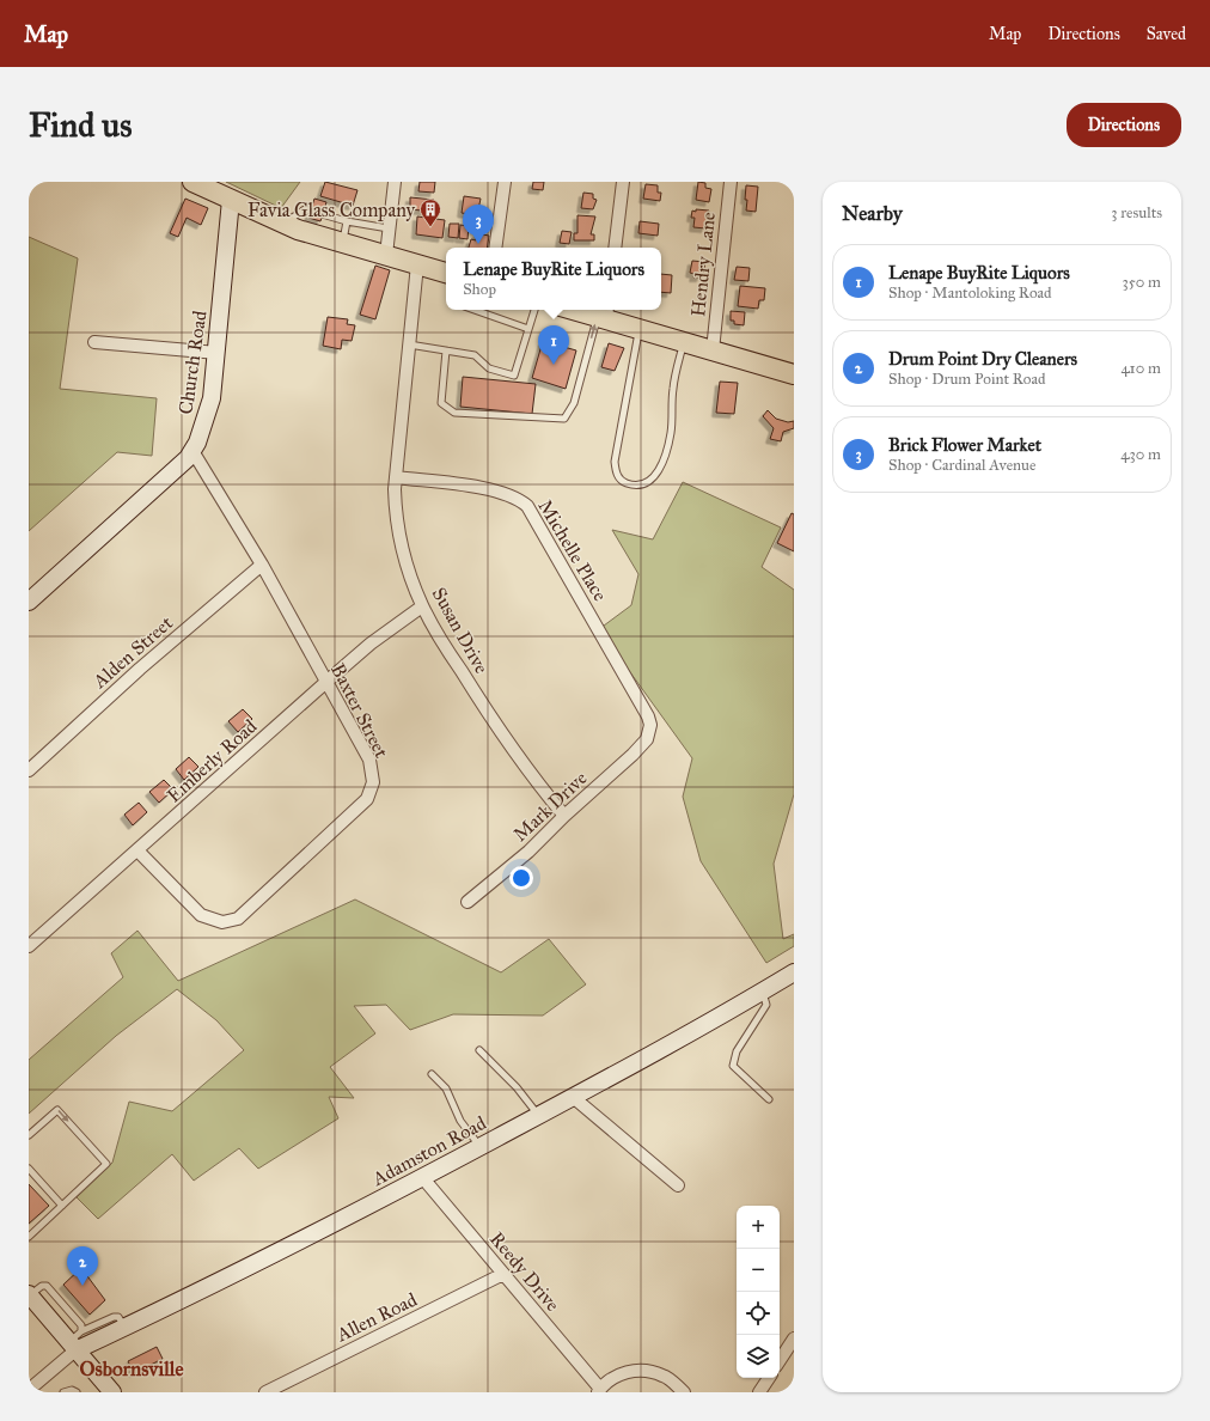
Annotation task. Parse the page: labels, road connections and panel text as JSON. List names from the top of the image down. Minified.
{"streets":{"street":["Hendry Lane","Church Road","Michelle Place","Susan Drive","Alden Street","Baxter Street","Emberly Road","Mark Drive","Adamston Road","Reedy Drive","Allen Road"]},"crossings":[["Church Road","Baxter Street"],["Michelle Place","Susan Drive"],["Michelle Place","Mark Drive"],["Susan Drive","Emberly Road"],["Susan Drive","Mark Drive"],["Alden Street","Baxter Street"],["Baxter Street","Emberly Road"],["Adamston Road","Reedy Drive"],["Reedy Drive","Allen Road"]],"districts":["Osbornsville"],"places":{"building":["Favia Glass Company"]},"page":{"header":"Map","nav":["Map","Directions","Saved"],"buttons":"Directions","title":"Find us","heading":["Nearby","3 results"],"pins":["3","1","2"],"list":[{"mark":"1","name":"Lenape BuyRite Liquors","note":"Shop · Mantoloking Road","value":"350 m"},{"mark":"2","name":"Drum Point Dry Cleaners","note":"Shop · Drum Point Road","value":"410 m"},{"mark":"3","name":"Brick Flower Market","note":"Shop · Cardinal Avenue","value":"430 m"}],"popup":["Lenape BuyRite Liquors","Shop"],"map_buttons":["+","−"]}}
